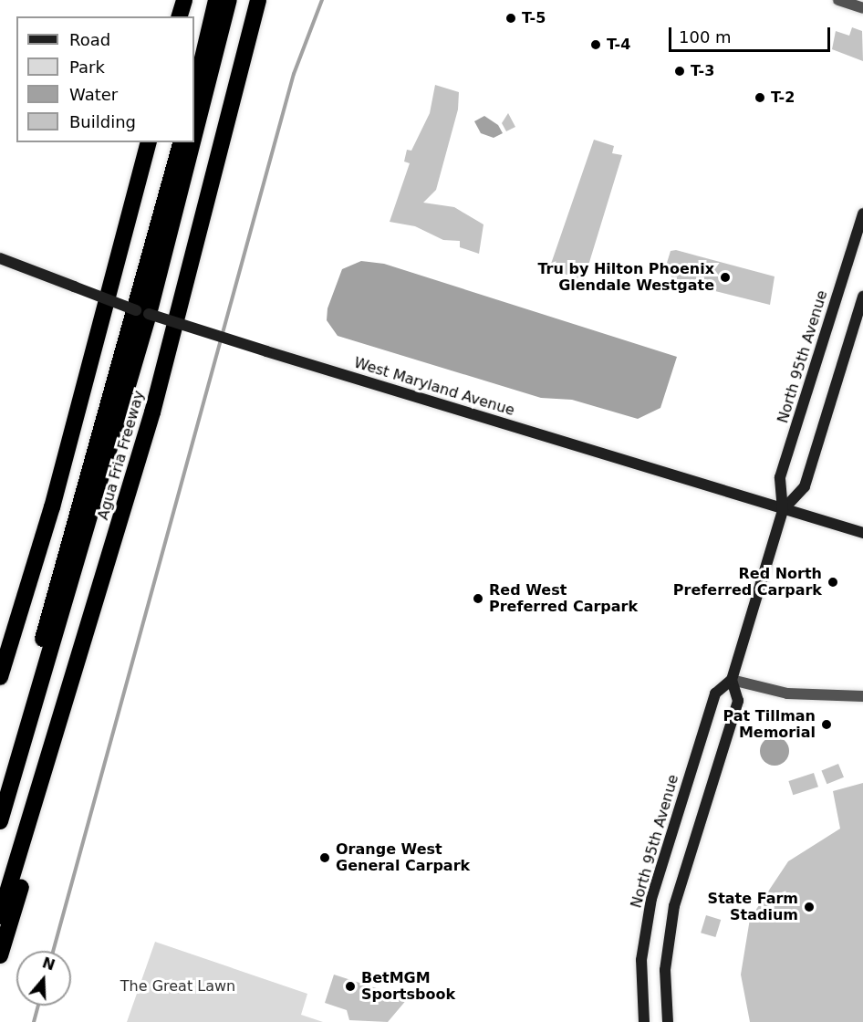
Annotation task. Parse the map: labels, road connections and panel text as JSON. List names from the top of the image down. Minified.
{"streets":{"highway":["Agua Fria Freeway"],"street":["North 95th Avenue","West Maryland Avenue"]},"crossings":[["North 95th Avenue","West Maryland Avenue"]],"parks":["The Great Lawn"],"places":["T-5","T-4","T-3","T-2","Tru by Hilton Phoenix Glendale Westgate","Red North Preferred Carpark","Red West Preferred Carpark","Pat Tillman Memorial","Orange West General Carpark","State Farm Stadium","BetMGM Sportsbook"],"legend":["Road","Park","Water","Building"],"scale_bar":"100 m","north":"top"}
